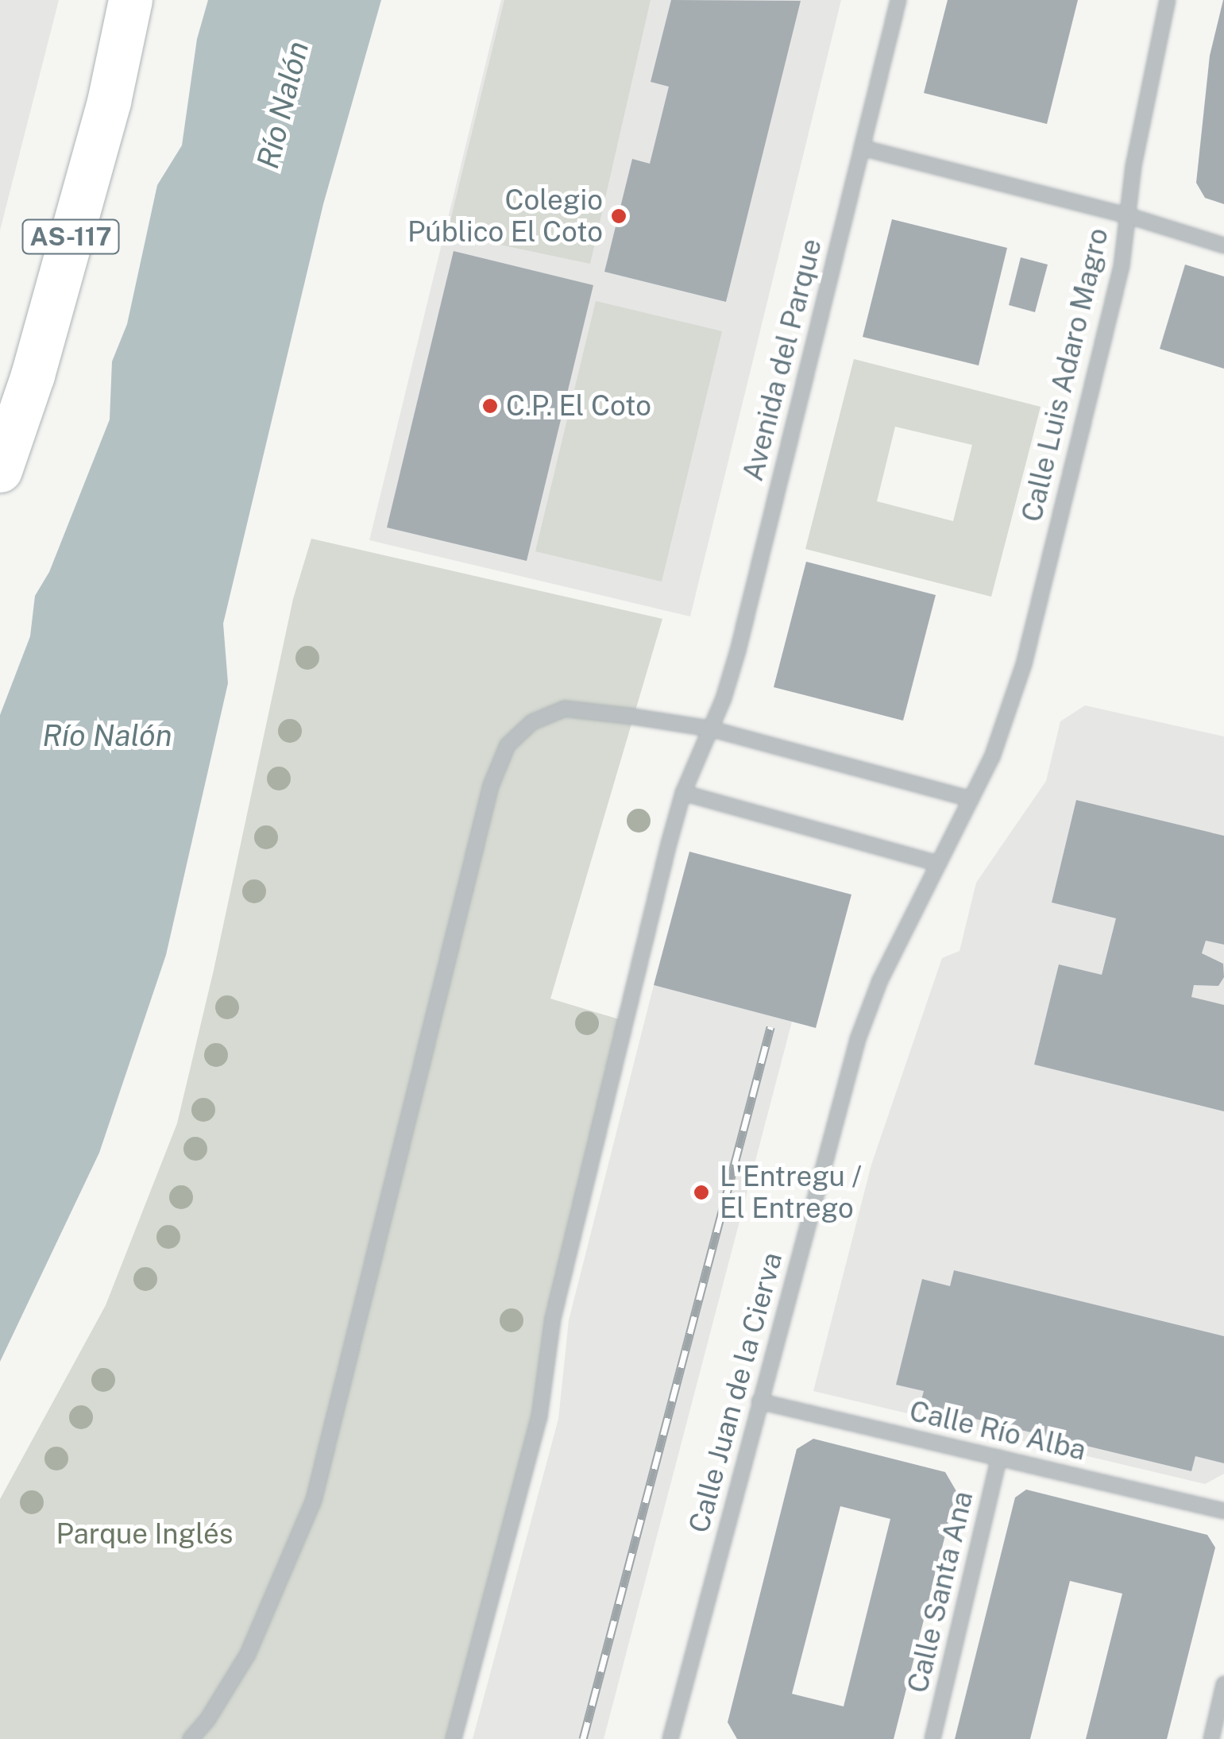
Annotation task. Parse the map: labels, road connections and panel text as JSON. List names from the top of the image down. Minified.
{"streets":{"main road":["AS-117"],"street":["Avenida del Parque","Calle Luis Adaro Magro","Calle Juan de la Cierva","Calle Río Alba","Calle Santa Ana"]},"crossings":[["Calle Luis Adaro Magro","Calle Juan de la Cierva"],["Calle Juan de la Cierva","Calle Río Alba"],["Calle Río Alba","Calle Santa Ana"]],"water":["Río Nalón"],"parks":["Parque Inglés"],"places":["Colegio Público El Coto","C.P. El Coto","L'Entregu / El Entrego"]}
